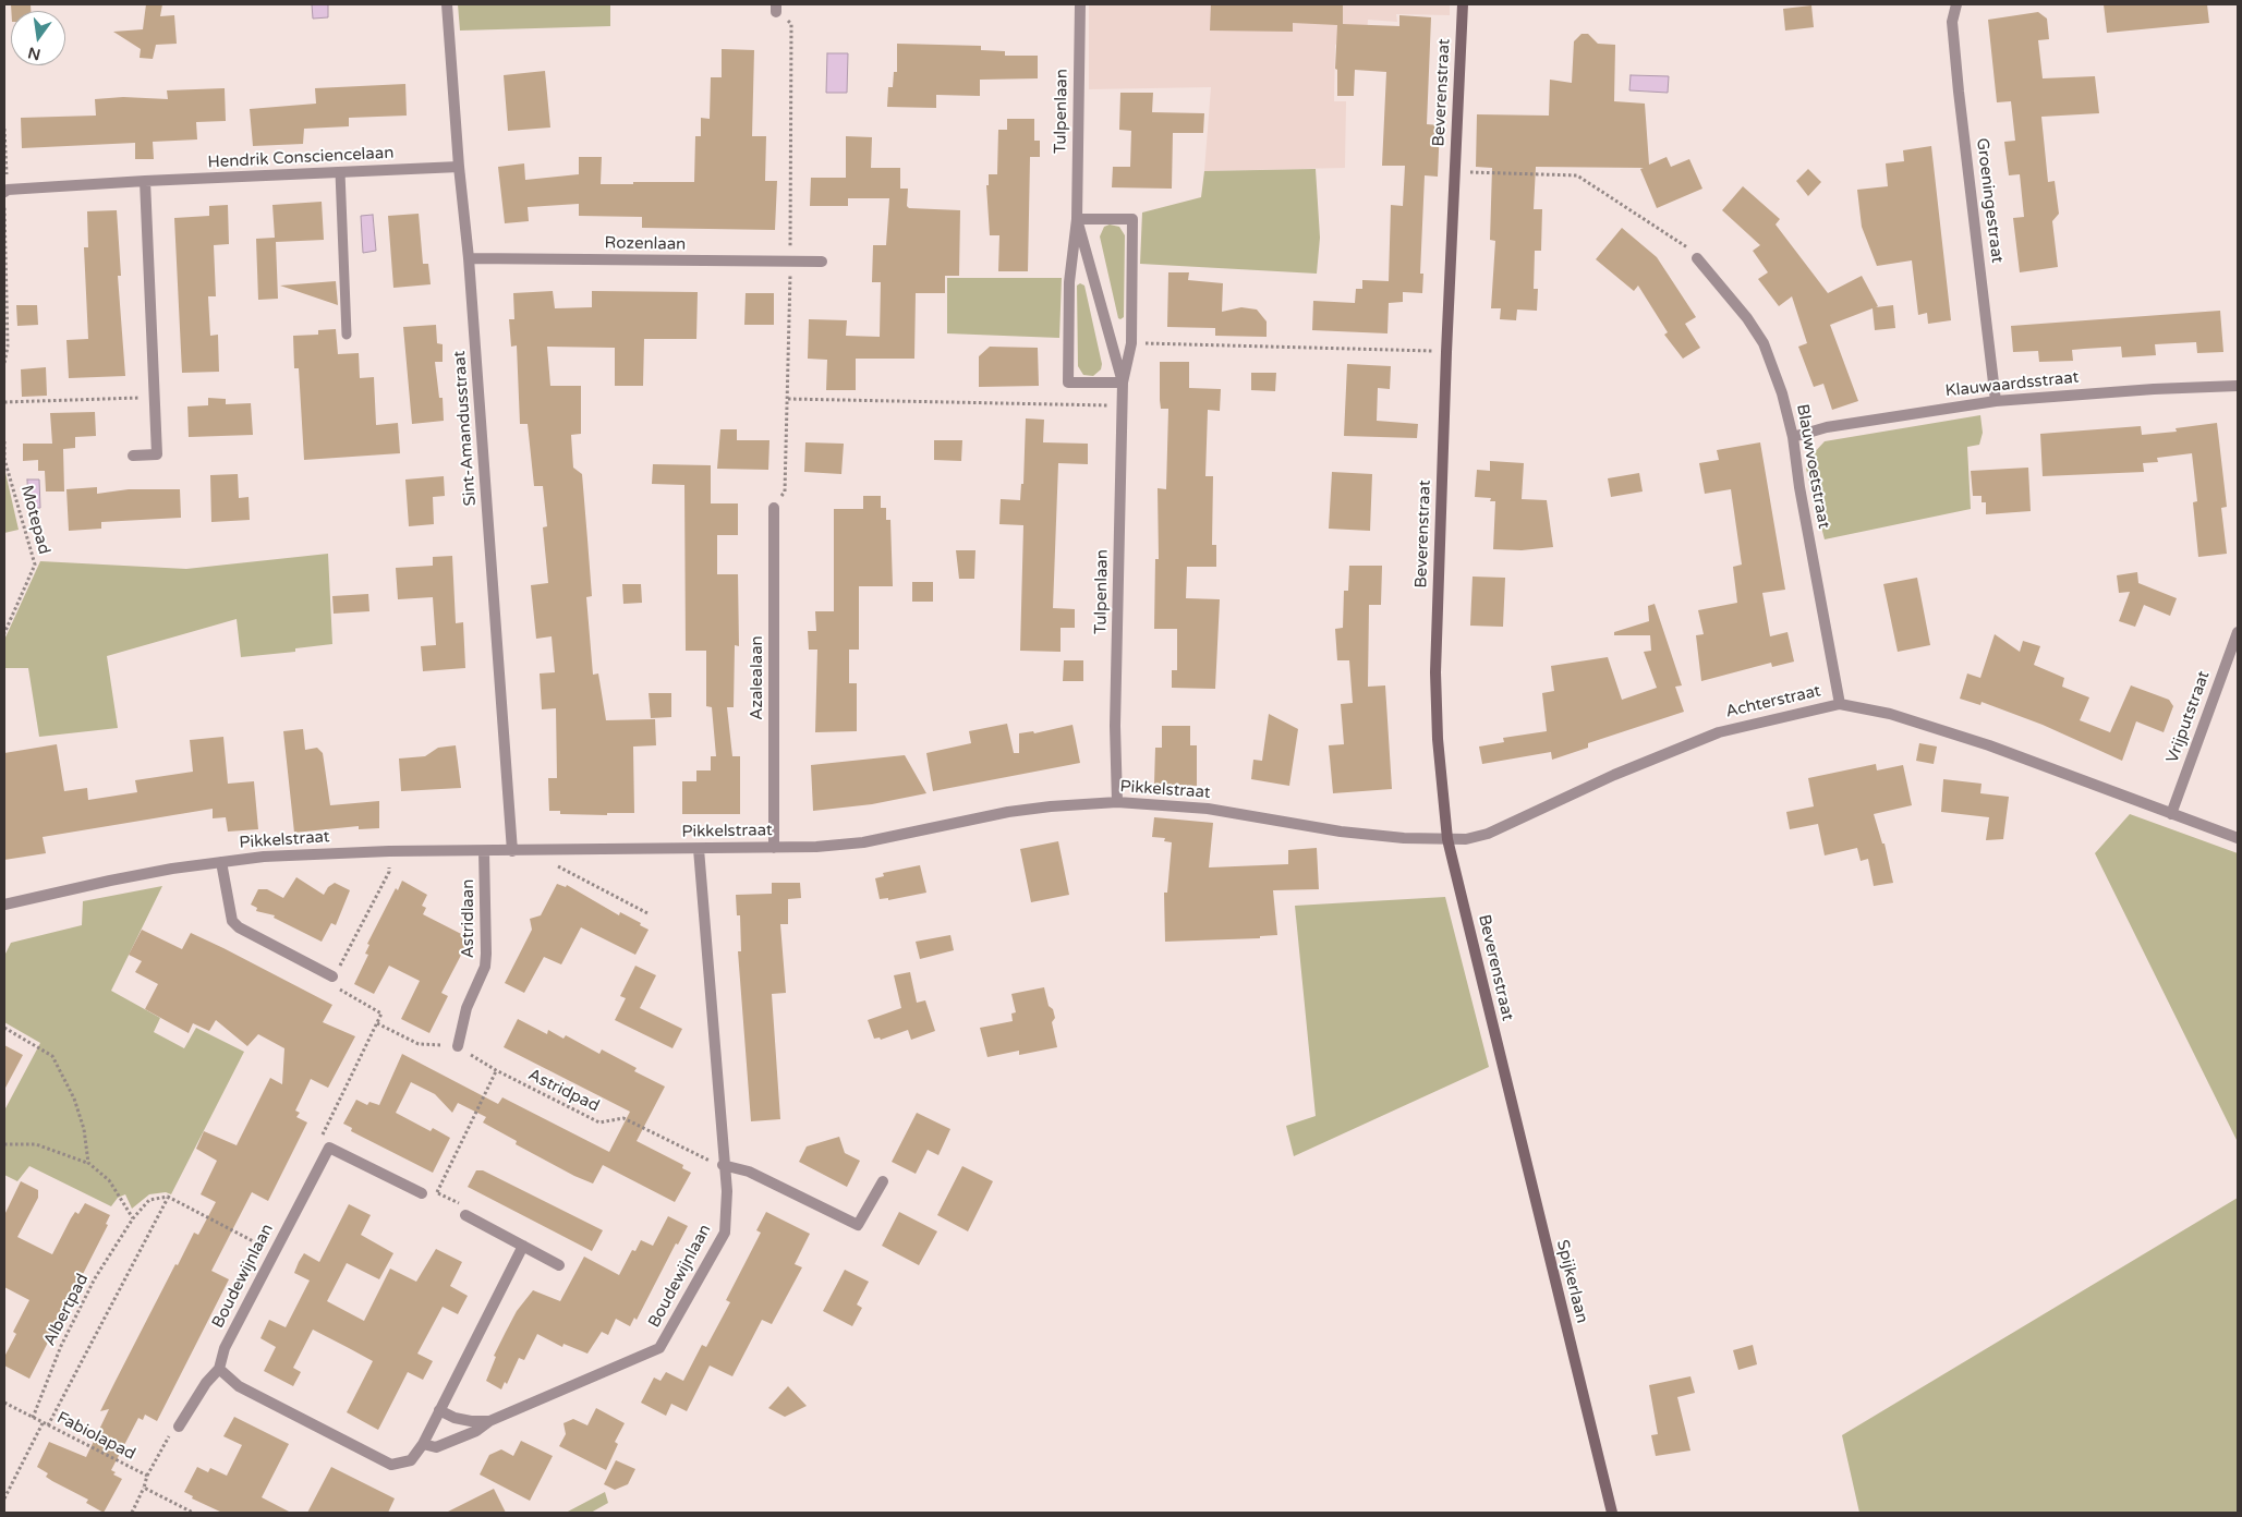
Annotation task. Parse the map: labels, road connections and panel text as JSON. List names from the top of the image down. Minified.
{"streets":{"street":["Beverenstraat","Tulpenlaan","Hendrik Consciencelaan","Groeningestraat","Rozenlaan","Klauwaardsstraat","Sint-Amandusstraat","Blauwvoetstraat","Azalealaan","Achterstraat","Vrijputstraat","Pikkelstraat","Astridlaan","Boudewijnlaan","Spijkerlaan"],"path":["Motepad","Astridpad","Albertpad","Fabiolapad"]},"crossings":[["Beverenstraat","Achterstraat"],["Beverenstraat","Pikkelstraat"],["Beverenstraat","Spijkerlaan"],["Tulpenlaan","Pikkelstraat"],["Hendrik Consciencelaan","Sint-Amandusstraat"],["Groeningestraat","Klauwaardsstraat"],["Rozenlaan","Sint-Amandusstraat"],["Klauwaardsstraat","Blauwvoetstraat"],["Sint-Amandusstraat","Pikkelstraat"],["Blauwvoetstraat","Achterstraat"],["Azalealaan","Pikkelstraat"],["Achterstraat","Vrijputstraat"],["Achterstraat","Pikkelstraat"],["Pikkelstraat","Astridlaan"],["Pikkelstraat","Boudewijnlaan"],["Astridlaan","Astridpad"],["Astridpad","Boudewijnlaan"],["Albertpad","Fabiolapad"]],"north":"bottom"}
